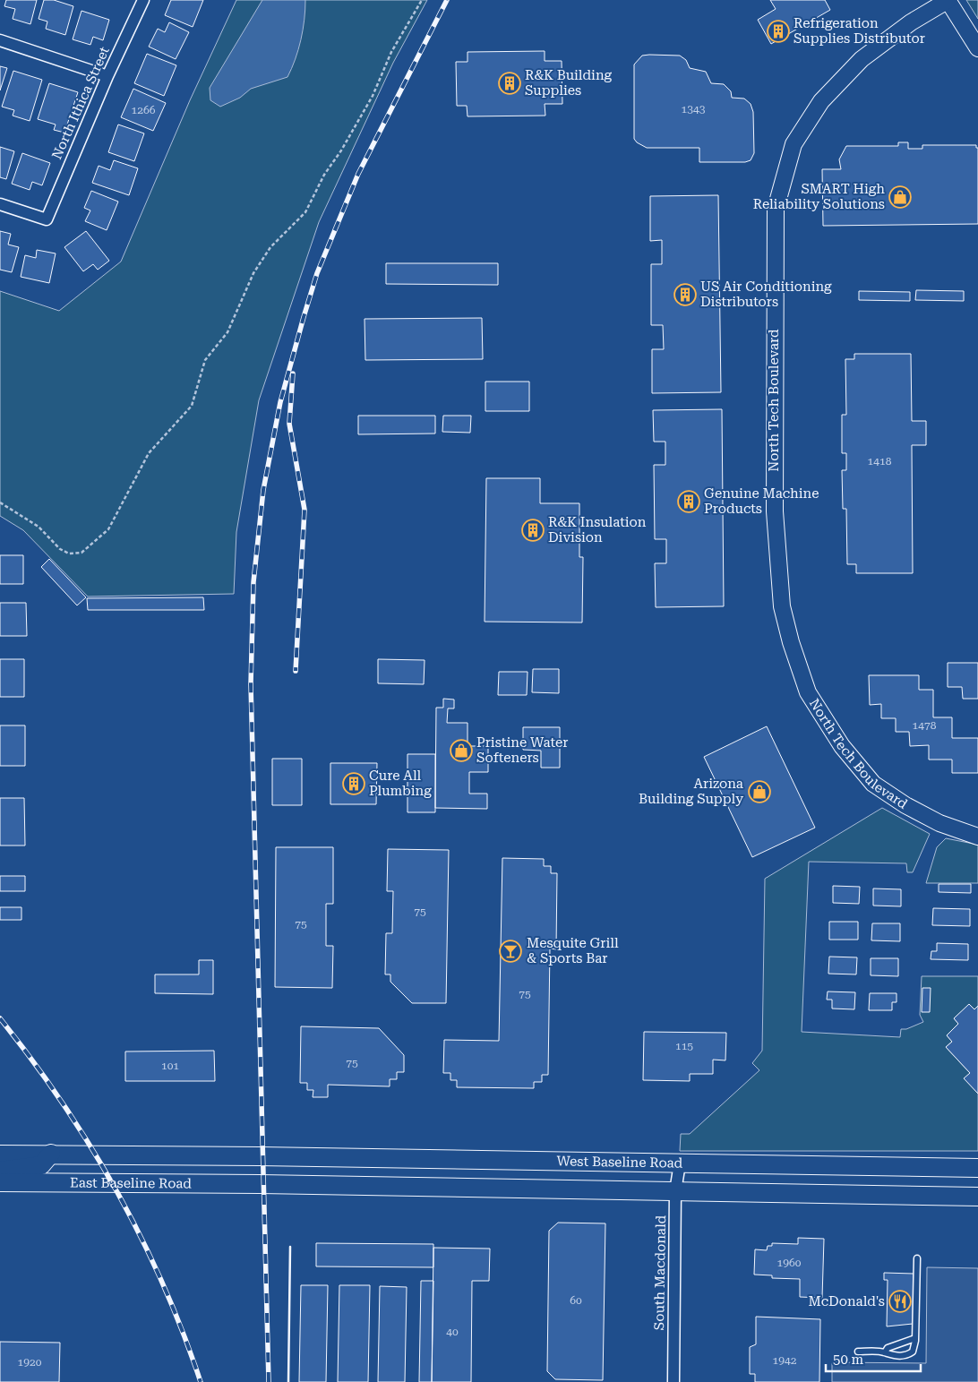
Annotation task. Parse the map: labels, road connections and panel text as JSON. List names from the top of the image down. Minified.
{"streets":{"main road":["West Baseline Road","East Baseline Road"],"street":["North Ithica Street","North Tech Boulevard","South Macdonald"]},"crossings":[["West Baseline Road","East Baseline Road"],["West Baseline Road","South Macdonald"]],"places":{"building":["Refrigeration Supplies Distributor","R&K Building Supplies","US Air Conditioning Distributors","Genuine Machine Products","R&K Insulation Division","Cure All Plumbing"],"shop":["SMART High Reliability Solutions","Pristine Water Softeners","Arizona Building Supply"],"bar":["Mesquite Grill & Sports Bar"],"restaurant":["McDonald's"]},"house_numbers":["1343","1266","1418","1478","75","75","75","115","75","101","1960","60","40","1942","1920"],"scale_bar":"50 m"}
